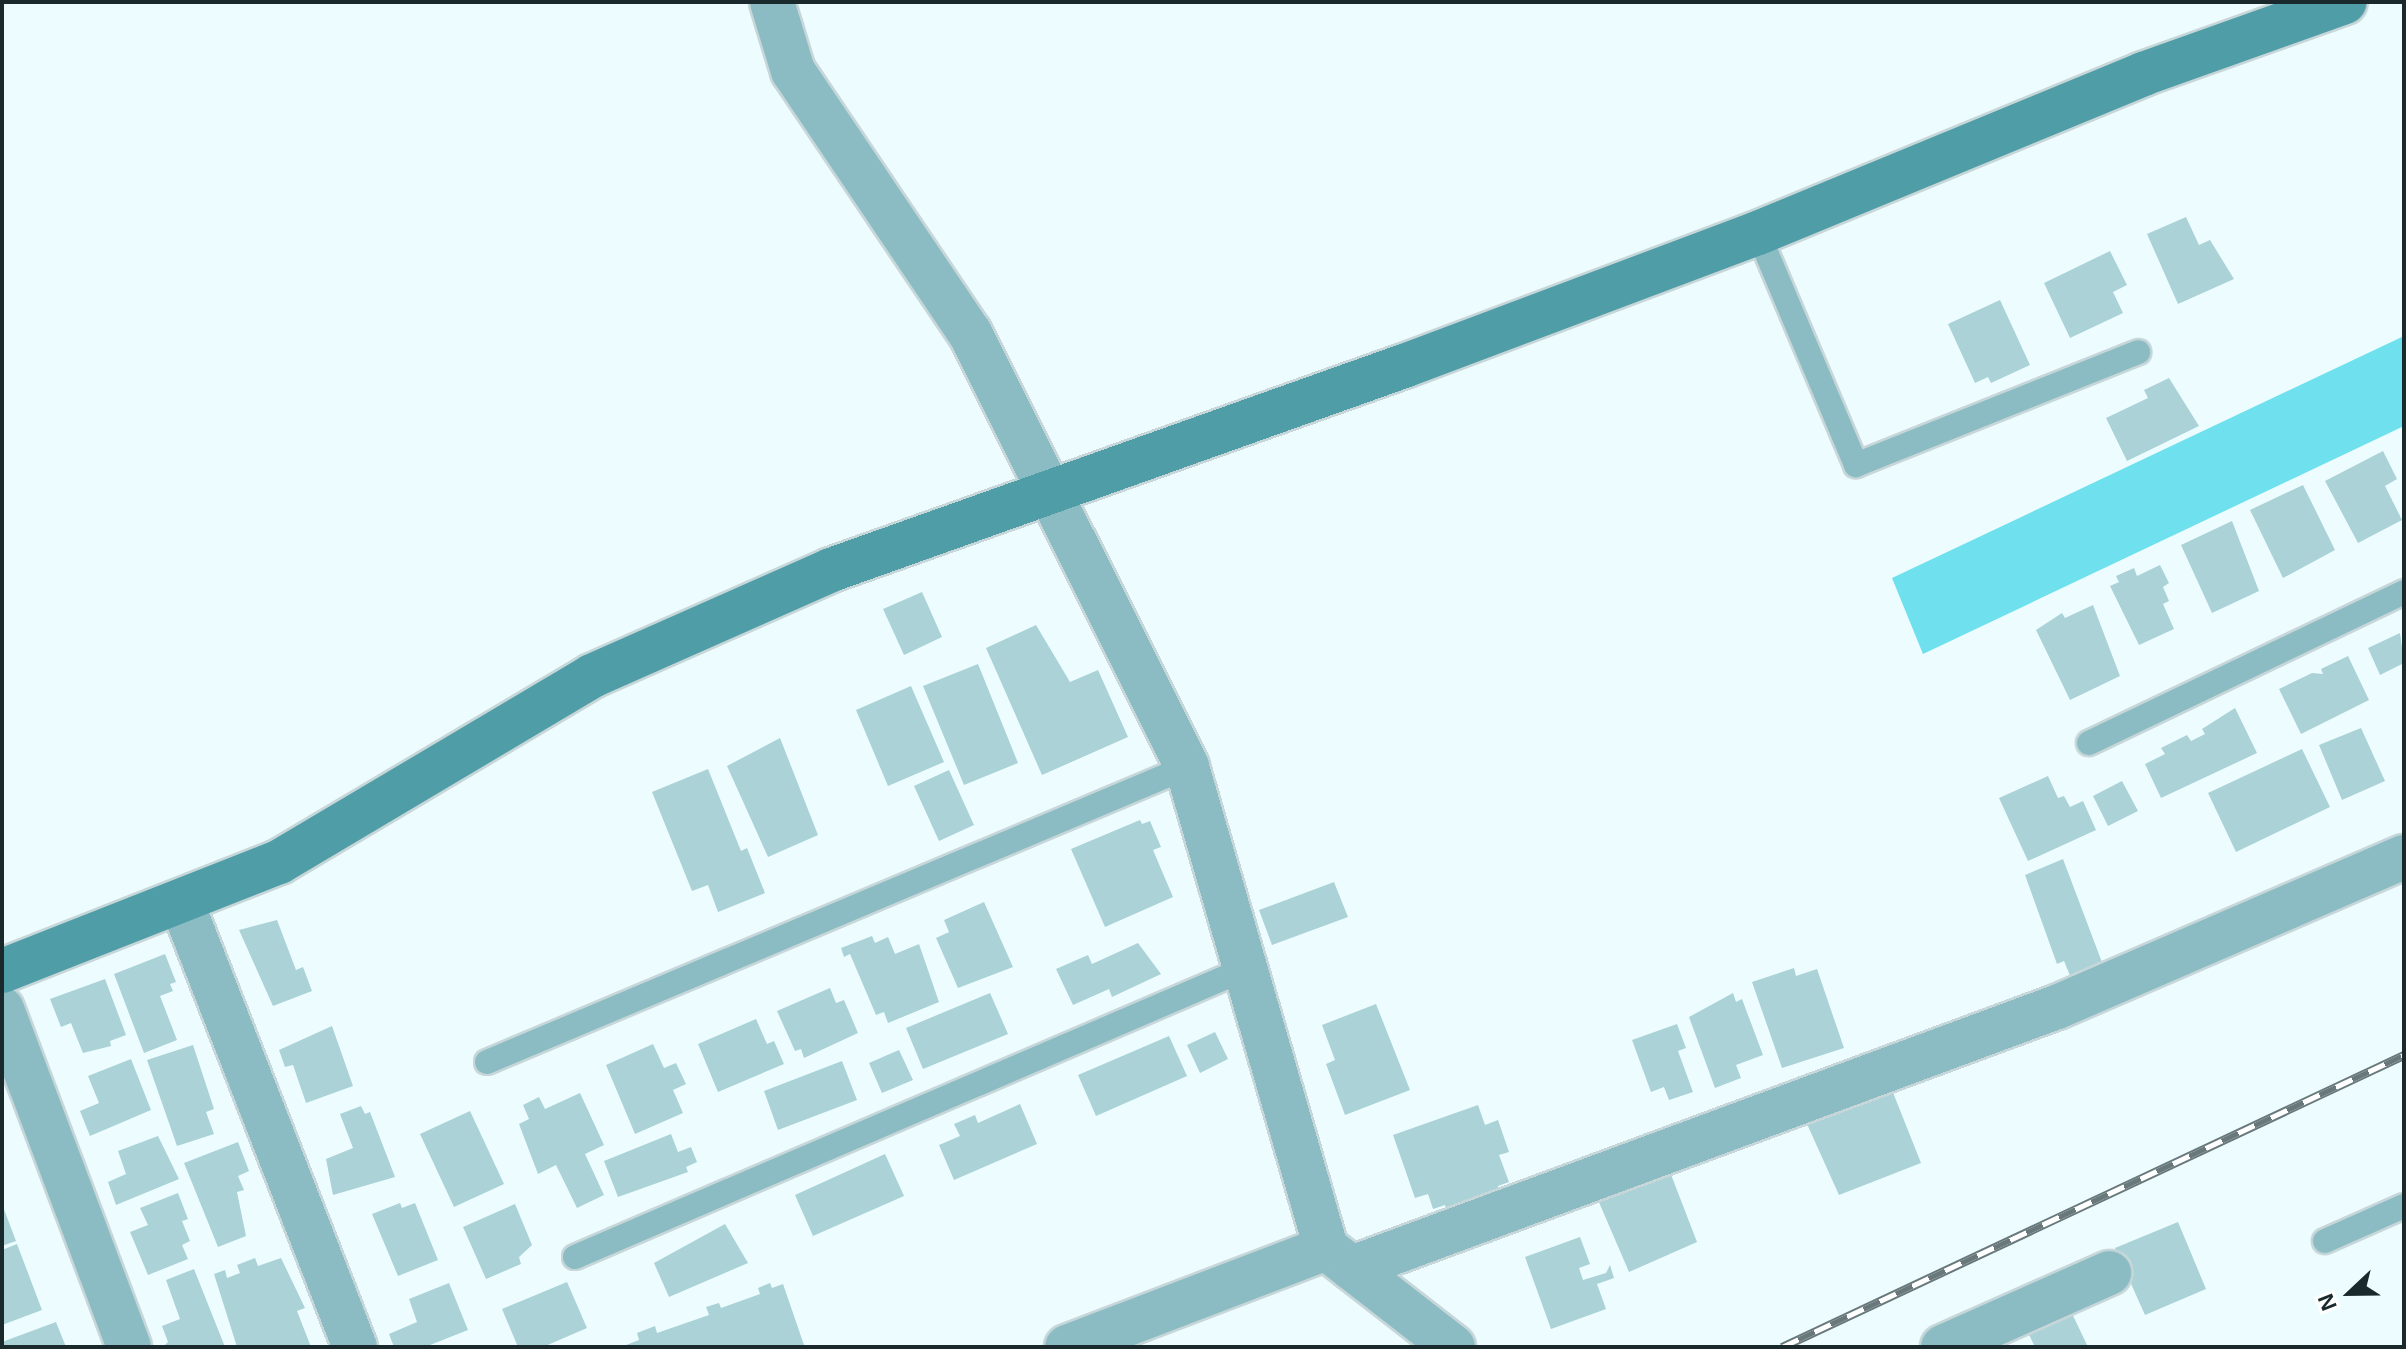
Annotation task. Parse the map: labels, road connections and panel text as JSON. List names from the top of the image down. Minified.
{"north":"left"}
